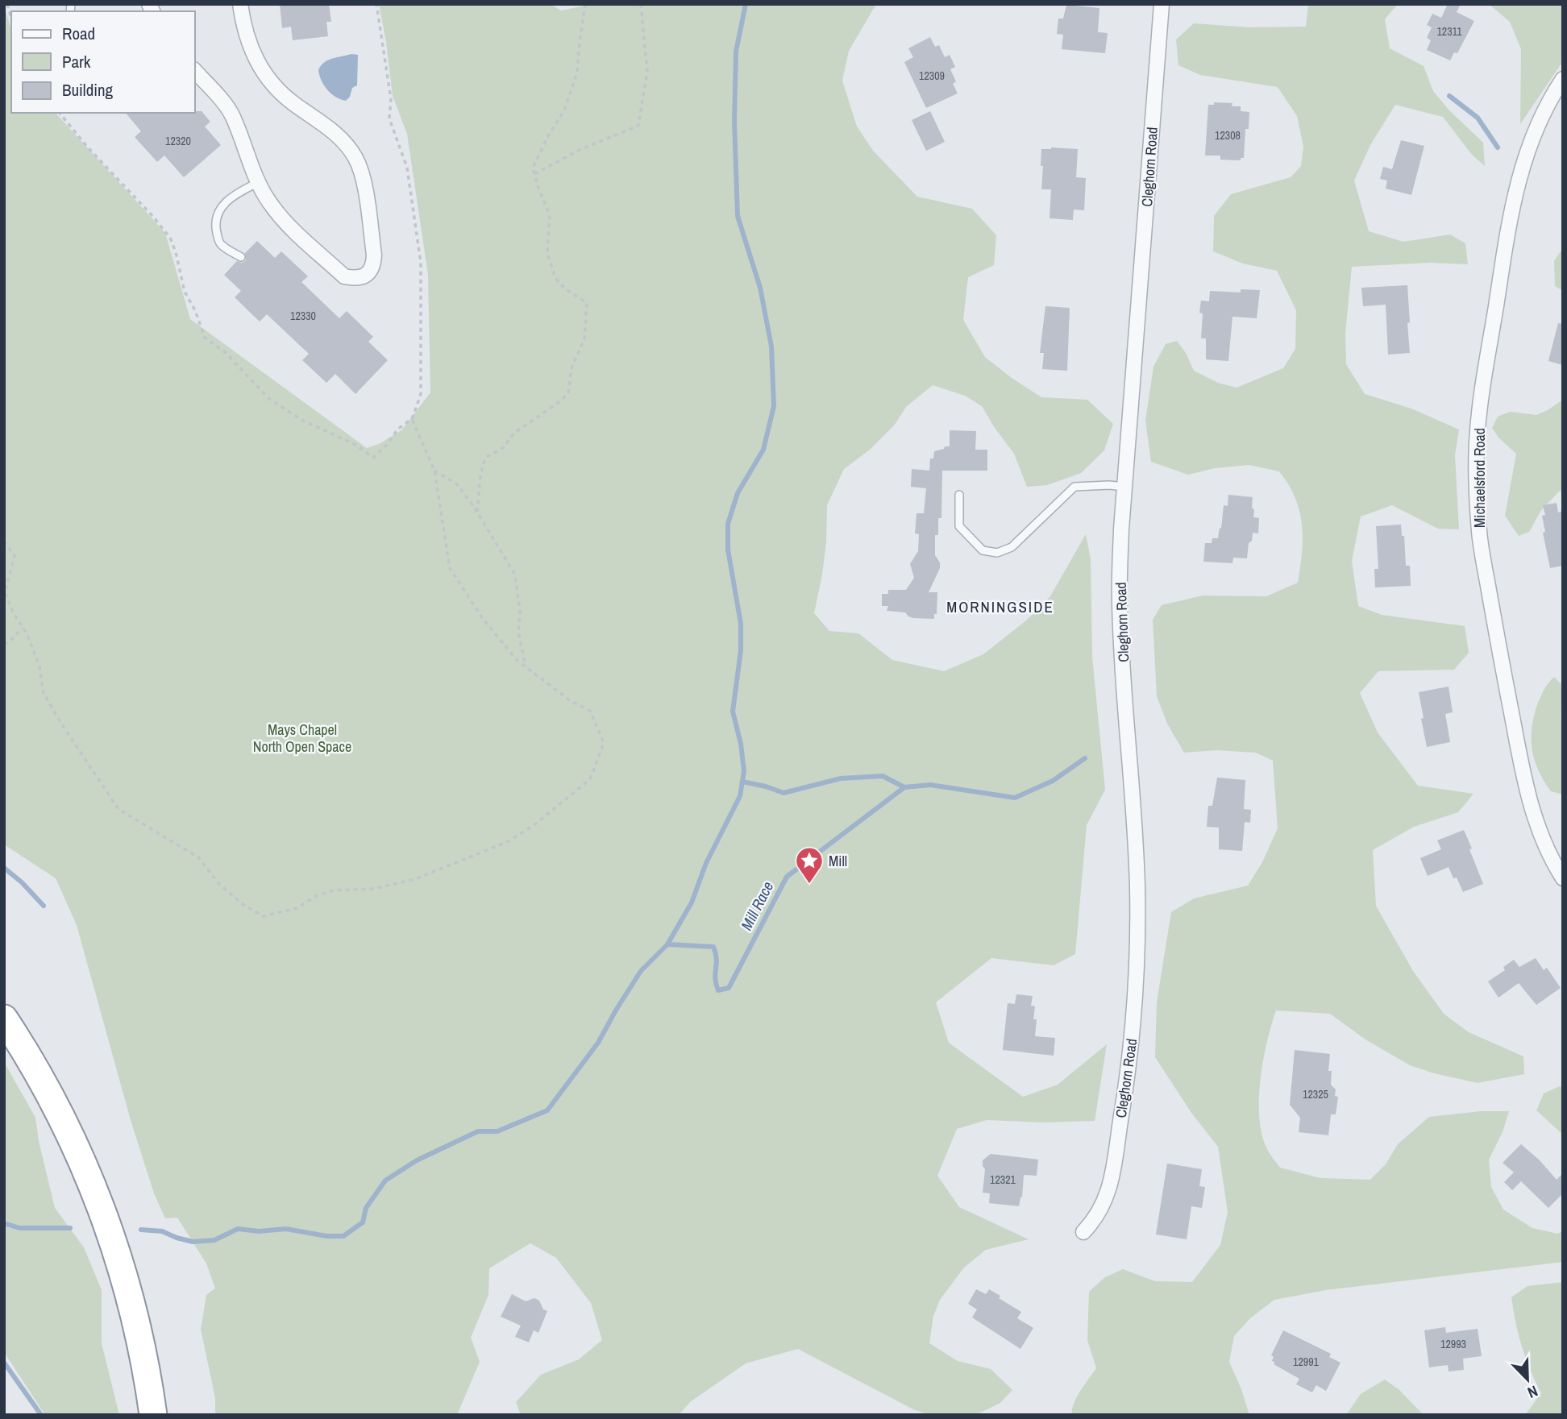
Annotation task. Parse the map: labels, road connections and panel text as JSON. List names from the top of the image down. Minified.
{"streets":{"street":["Cleghorn Road","Michaelsford Road"]},"districts":["MORNINGSIDE"],"water":["Mill Race"],"parks":["Mays Chapel North Open Space"],"places":{"place":["Mill"]},"house_numbers":["12311","12309","12308","12320","12330","12325","12321","12993","12991"],"legend":["Road","Park","Building"],"north":"bottom right"}
